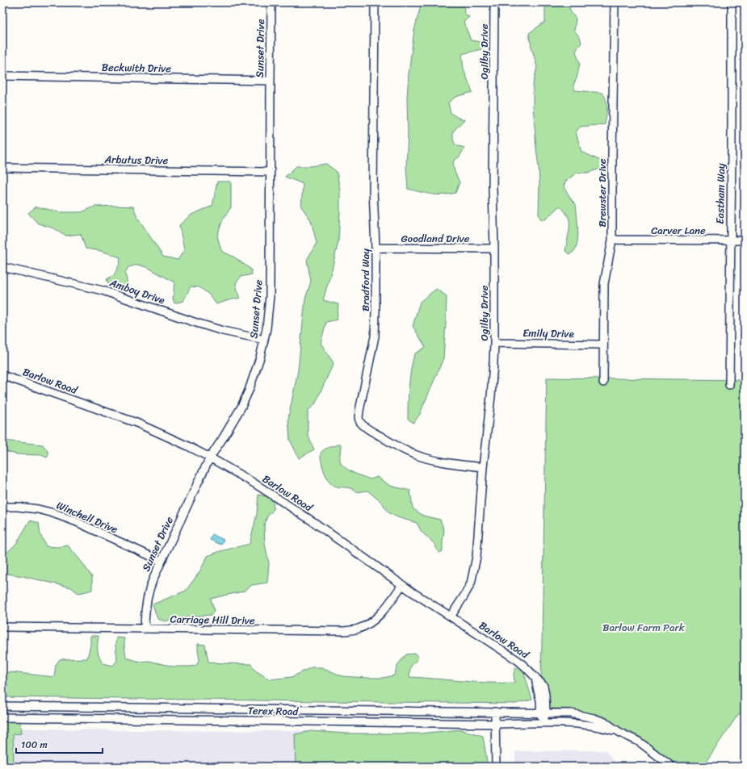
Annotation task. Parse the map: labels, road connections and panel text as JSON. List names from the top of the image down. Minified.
{"streets":{"street":["Sunset Drive","Ogilby Drive","Beckwith Drive","Arbutus Drive","Brewster Drive","Eastham Way","Carver Lane","Goodland Drive","Bradford Way","Amboy Drive","Emily Drive","Barlow Road","Winchell Drive","Carriage Hill Drive","Terex Road"]},"crossings":[["Sunset Drive","Beckwith Drive"],["Sunset Drive","Arbutus Drive"],["Sunset Drive","Amboy Drive"],["Sunset Drive","Barlow Road"],["Sunset Drive","Winchell Drive"],["Sunset Drive","Carriage Hill Drive"],["Ogilby Drive","Goodland Drive"],["Ogilby Drive","Bradford Way"],["Ogilby Drive","Emily Drive"],["Ogilby Drive","Barlow Road"],["Brewster Drive","Carver Lane"],["Brewster Drive","Emily Drive"],["Eastham Way","Carver Lane"],["Goodland Drive","Bradford Way"],["Barlow Road","Carriage Hill Drive"],["Barlow Road","Terex Road"]],"parks":["Barlow Farm Park"],"scale_bar":"100 m"}
